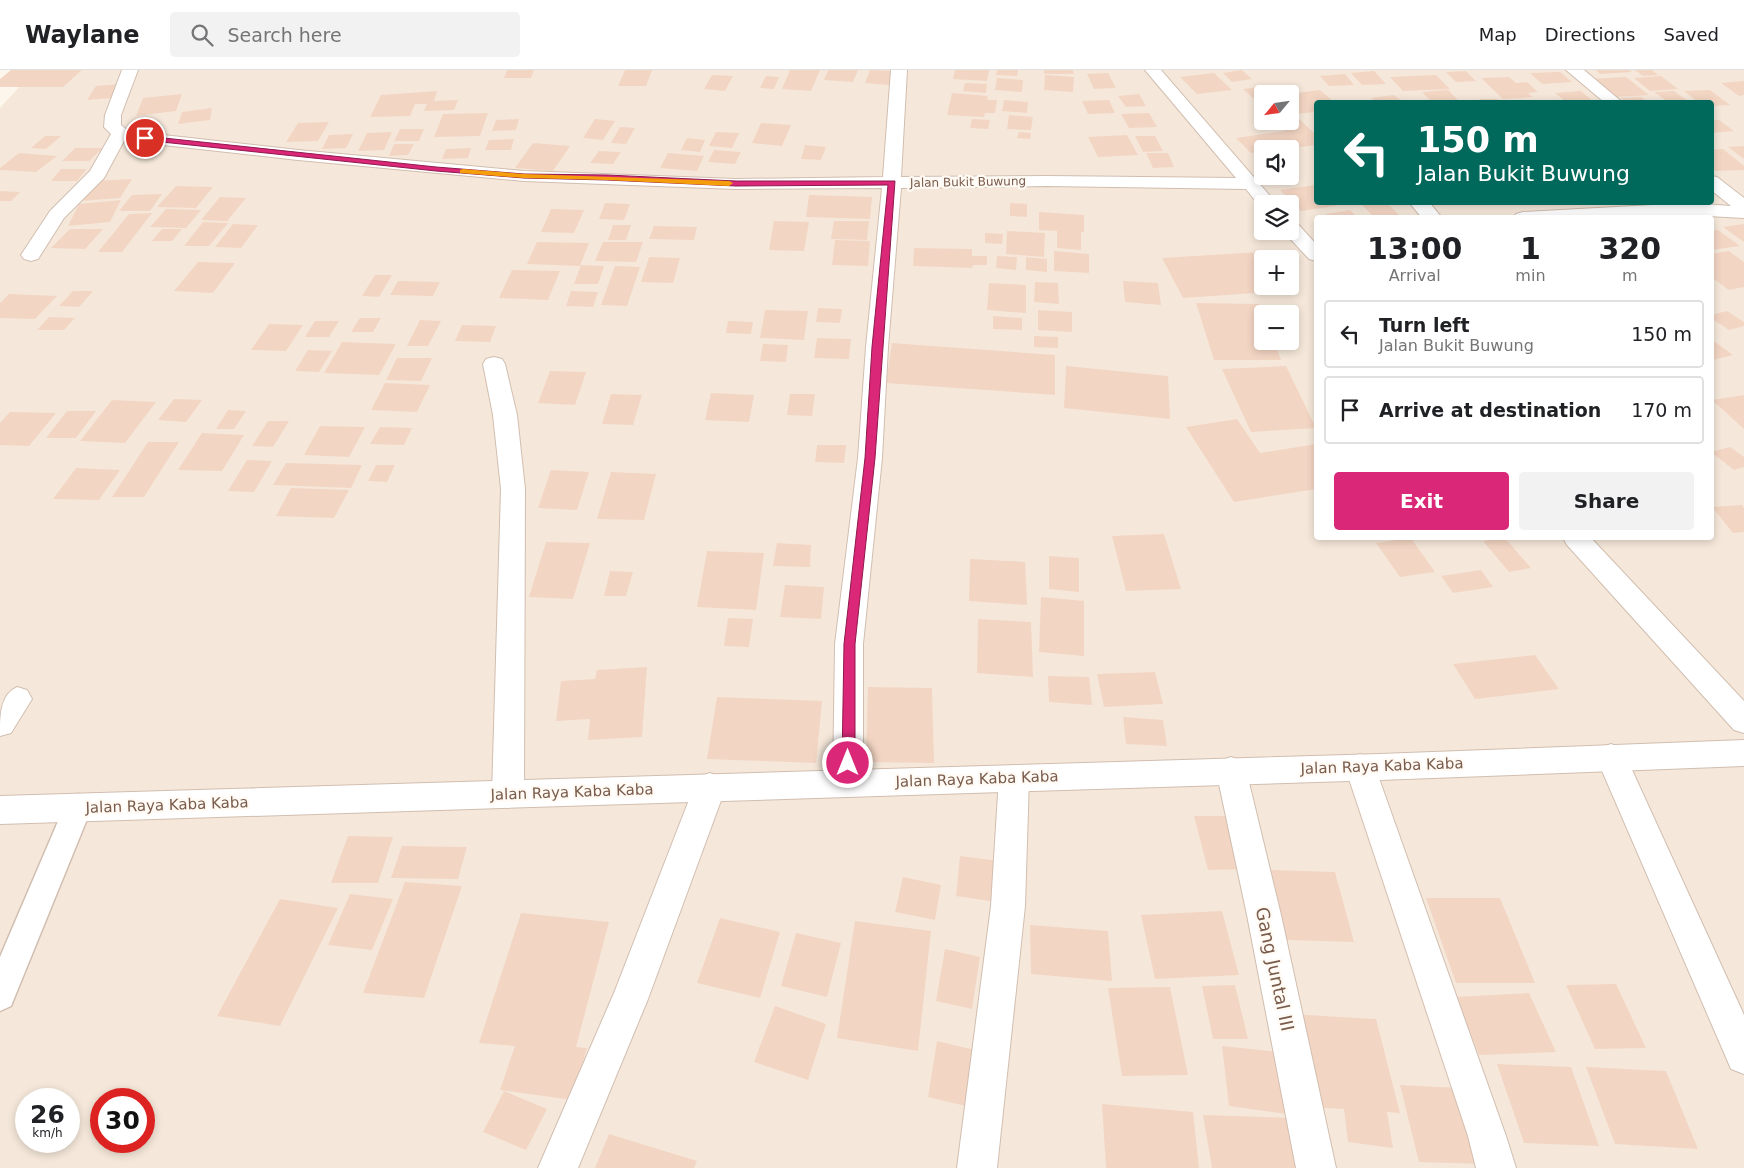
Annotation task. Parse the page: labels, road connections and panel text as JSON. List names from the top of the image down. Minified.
{"streets":{"street":["Jalan Bukit Buwung","Jalan Raya Kaba Kaba","Gang Juntal III"]},"crossings":[["Jalan Raya Kaba Kaba","Gang Juntal III"]],"north":"bottom left","page":{"header":"Waylane","search":"Search here","nav":["Map","Directions","Saved"],"map_buttons":["+","−"],"turn":["150 m","Jalan Bukit Buwung"],"eta":["13:00","Arrival","1","min","320","m"],"list":[{"name":"Turn left","note":"Jalan Bukit Buwung","value":"150 m"},{"name":"Arrive at destination","value":"170 m"}],"buttons":["Exit","Share"],"speed":"26 km/h","limit":"30"}}
